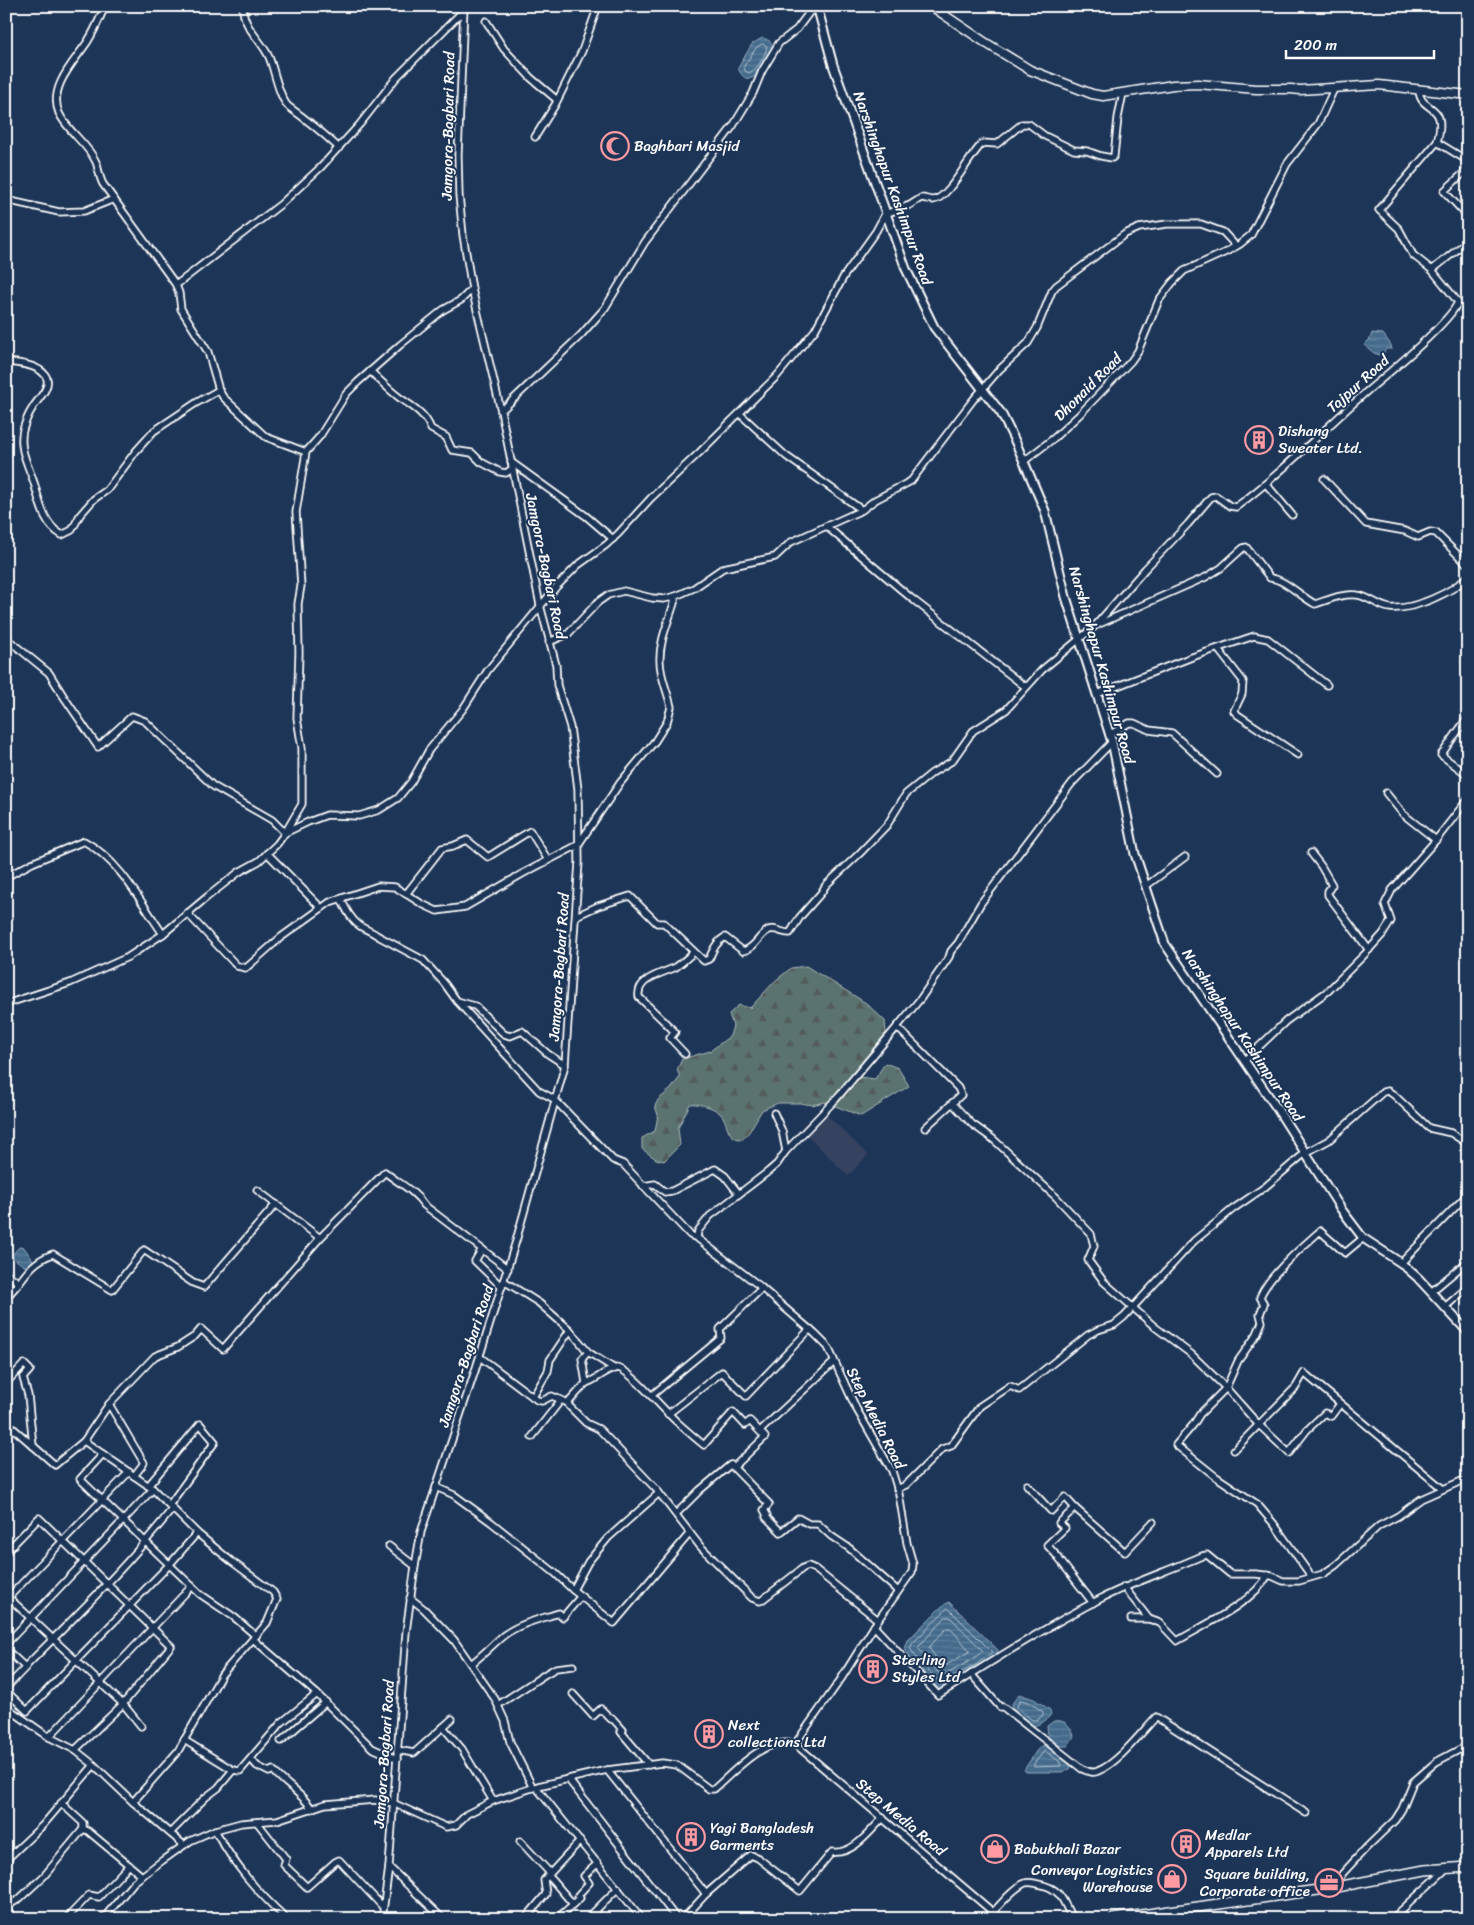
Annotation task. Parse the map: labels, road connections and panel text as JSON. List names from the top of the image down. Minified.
{"streets":{"street":["Jamgora-Bagbari Road","Narshinghapur Kashimpur Road","Tajpur Road","Dhonaid Road","Step Media Road"]},"crossings":[["Jamgora-Bagbari Road","Step Media Road"],["Narshinghapur Kashimpur Road","Tajpur Road"],["Narshinghapur Kashimpur Road","Dhonaid Road"]],"places":{"mosque":["Baghbari Masjid"],"building":["Dishang Sweater Ltd.","Sterling Styles Ltd","Next collections Ltd","Yagi Bangladesh Garments","Medlar Apparels Ltd"],"shop":["Babukhali Bazar","Conveyor Logistics Warehouse"],"office":["Square building, Corporate office"]},"scale_bar":"200 m"}
